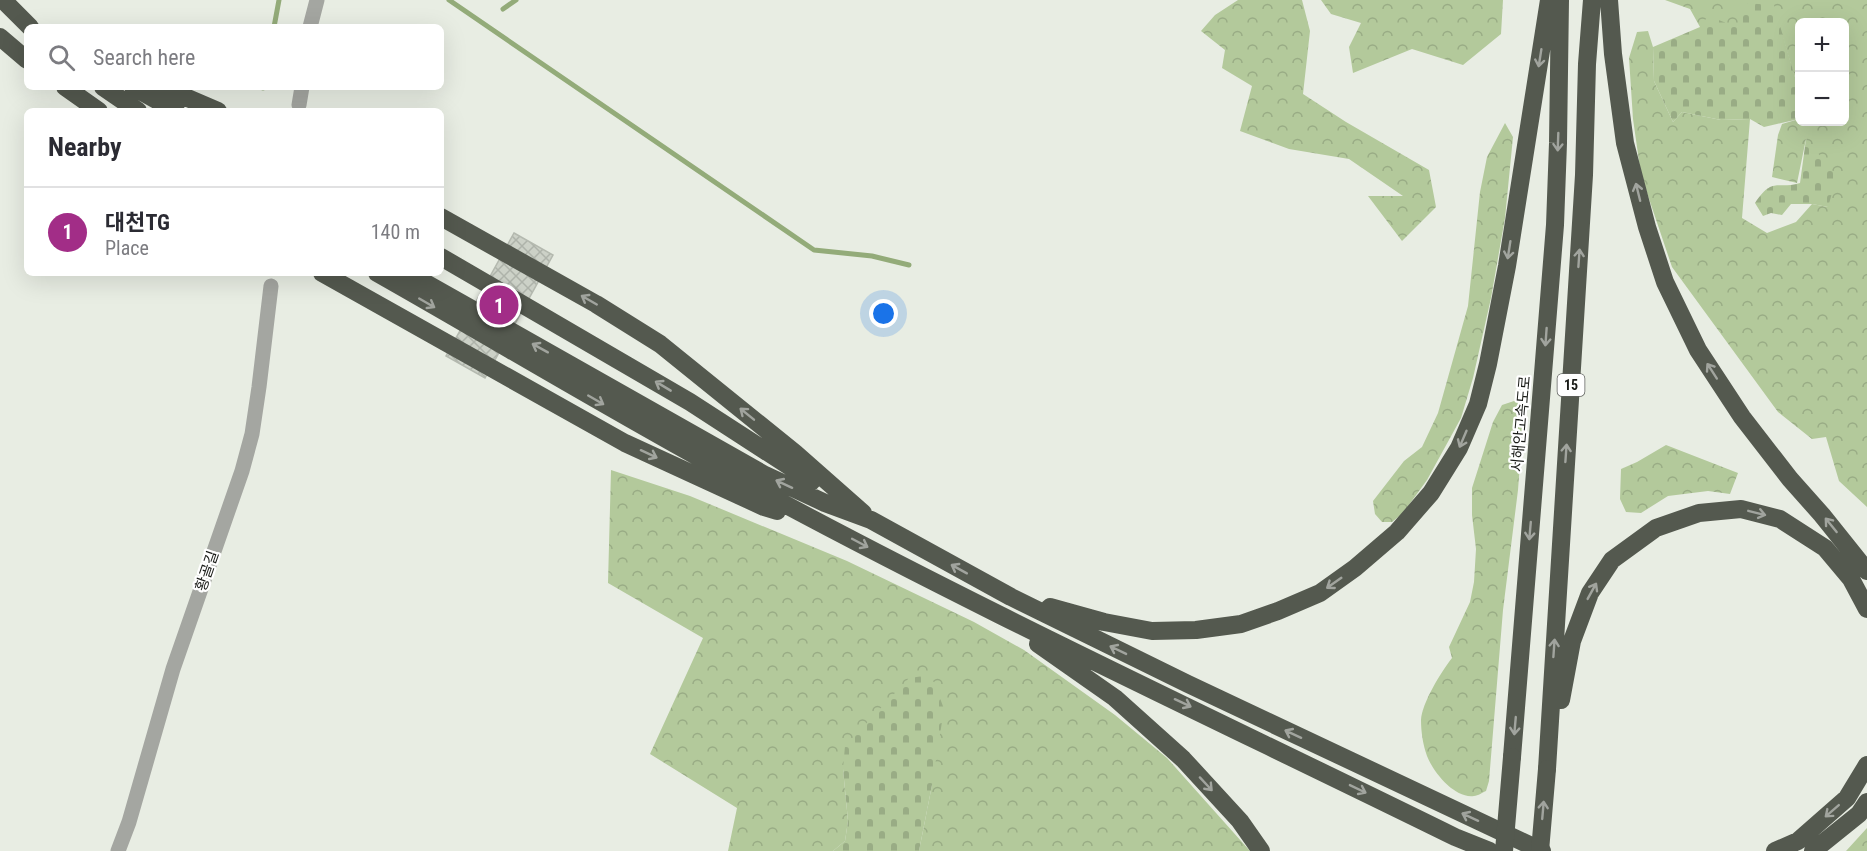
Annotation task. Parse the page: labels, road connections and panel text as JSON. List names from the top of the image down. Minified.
{"streets":{"highway":["15","서해안고속도로"],"street":["황골길"]},"page":{"map_buttons":["+","−"],"search":"Search here","heading":"Nearby","list":[{"mark":"1","name":"대천TG","note":"Place","value":"140 m"}],"pins":"1"}}
